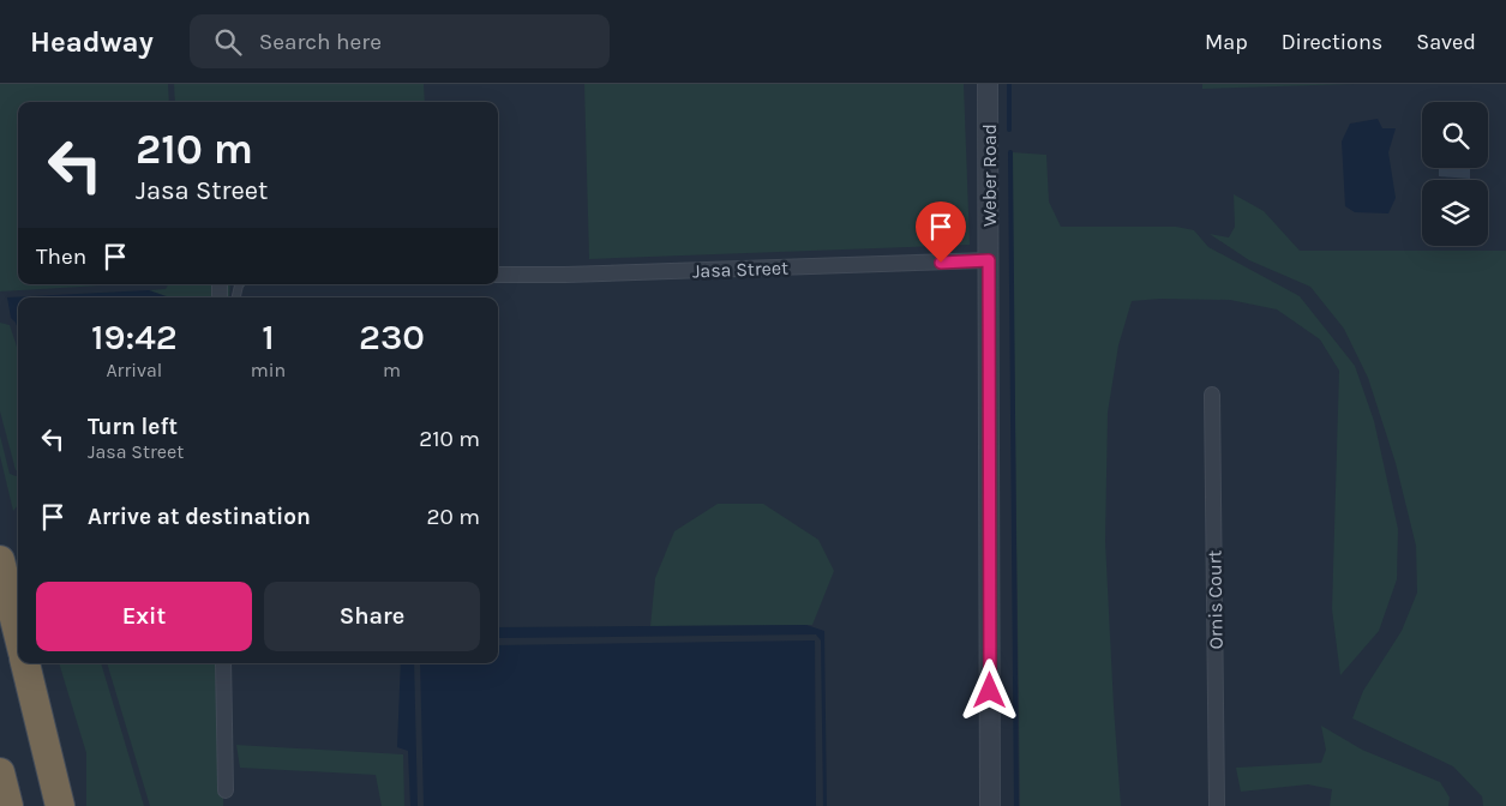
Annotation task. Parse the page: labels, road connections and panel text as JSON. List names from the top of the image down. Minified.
{"streets":{"street":["Weber Road","Jasa Street","Ornis Court"]},"crossings":[["Weber Road","Jasa Street"]],"page":{"header":"Headway","search":"Search here","nav":["Map","Directions","Saved"],"turn":["210 m","Jasa Street"],"then":"Then","eta":["19:42","Arrival","1","min","230","m"],"list":[{"name":"Turn left","note":"Jasa Street","value":"210 m"},{"name":"Arrive at destination","value":"20 m"}],"buttons":["Exit","Share"]}}
